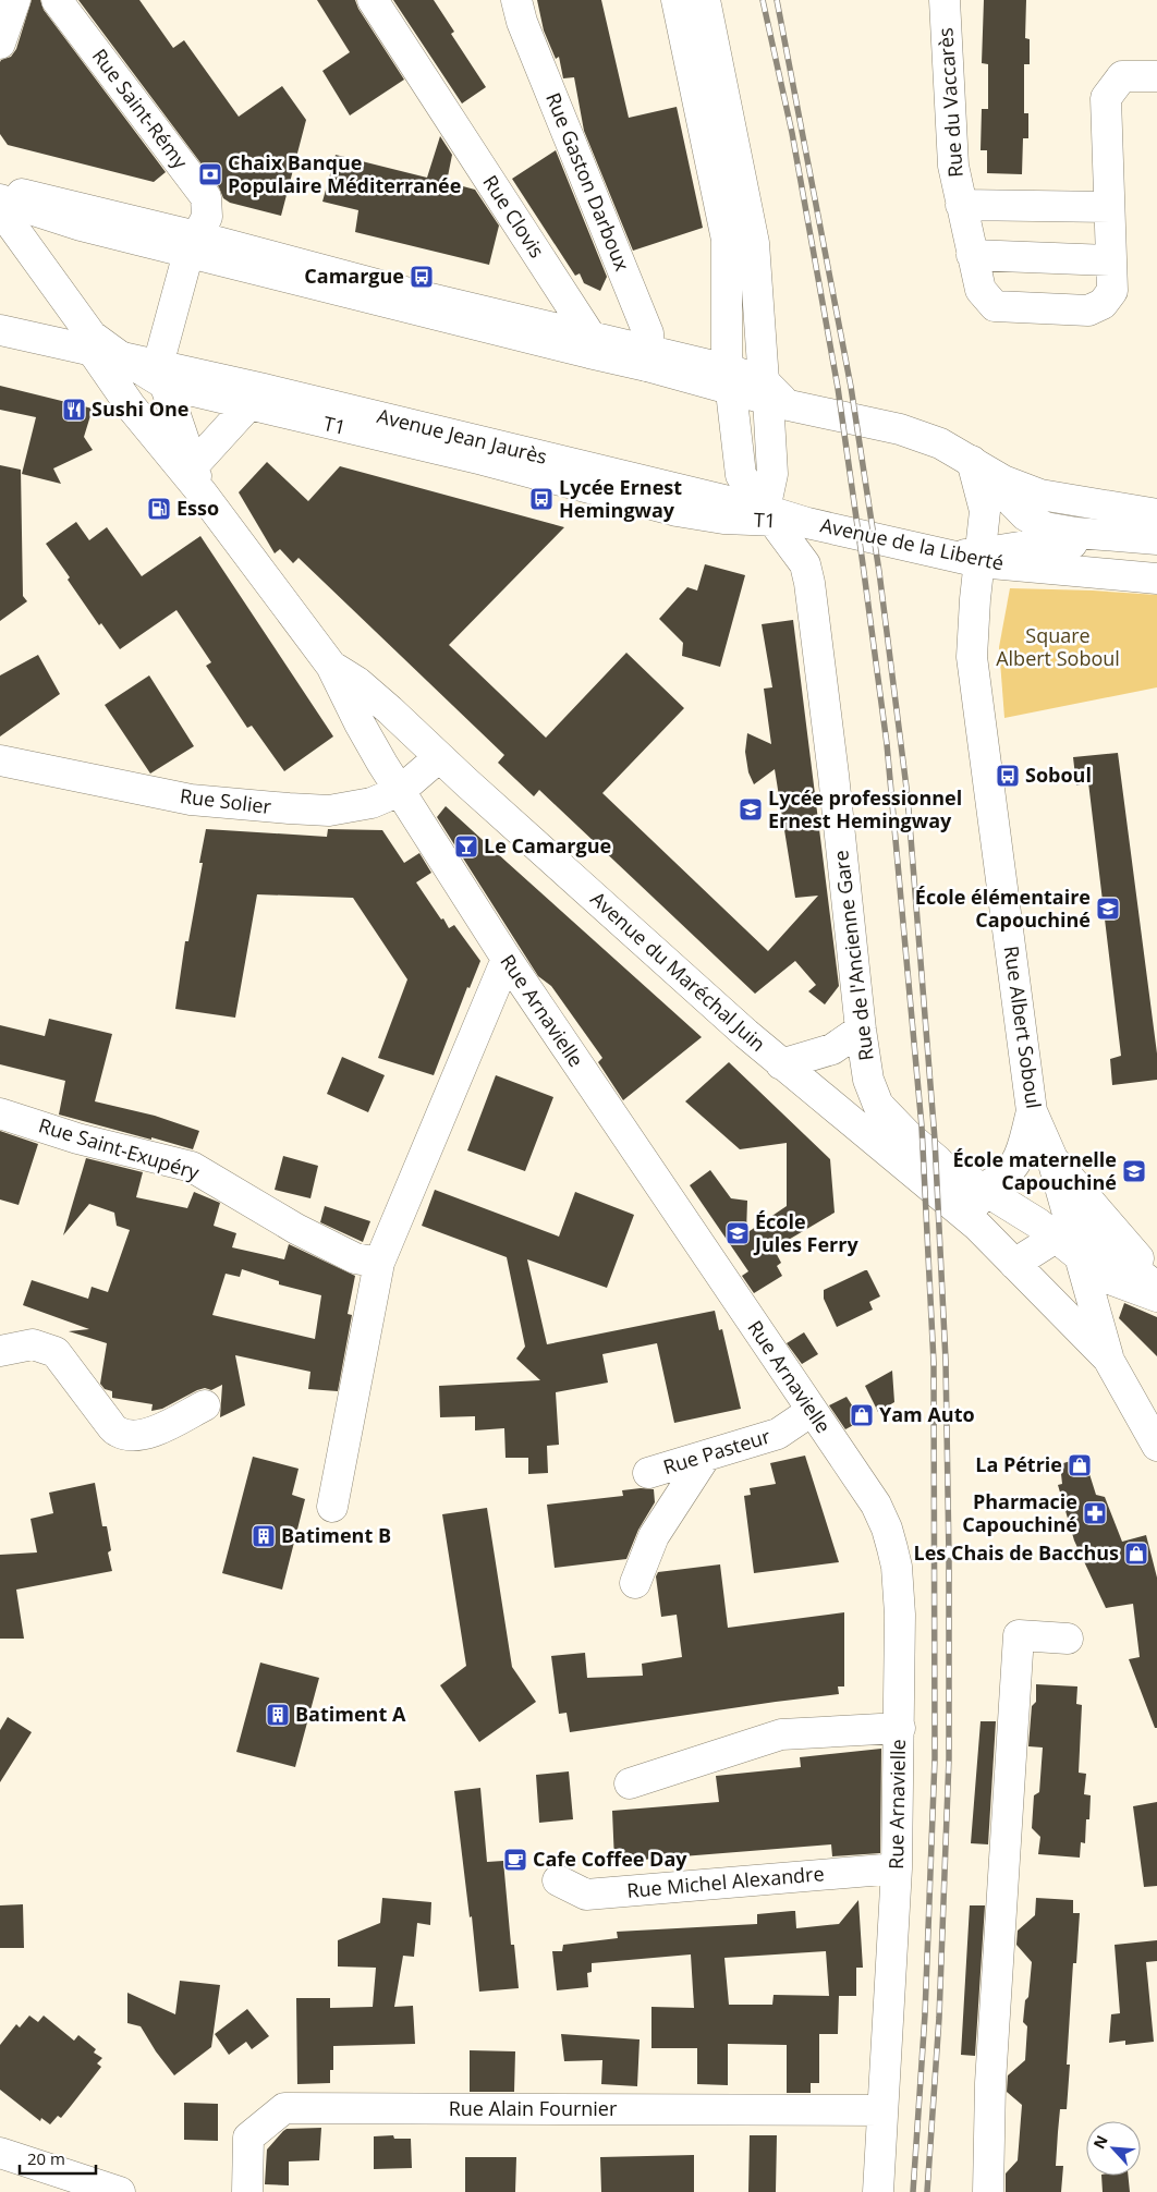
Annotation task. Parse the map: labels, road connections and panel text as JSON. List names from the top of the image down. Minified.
{"streets":{"street":["Rue du Vaccarès","Rue Saint-Rémy","Rue Gaston Darboux","Rue Clovis","Avenue Jean Jaurès","Avenue de la Liberté","Rue Solier","Rue de l'Ancienne Gare","Avenue du Maréchal Juin","Rue Arnavielle","Rue Albert Soboul","Rue Saint-Exupéry","Rue Pasteur","Rue Michel Alexandre","Rue Alain Fournier"]},"crossings":[["Avenue Jean Jaurès","Avenue de la Liberté"],["Avenue Jean Jaurès","Rue de l'Ancienne Gare"],["Avenue Jean Jaurès","Avenue du Maréchal Juin"],["Avenue de la Liberté","Rue de l'Ancienne Gare"],["Avenue de la Liberté","Rue Albert Soboul"],["Rue Solier","Avenue du Maréchal Juin"],["Rue Solier","Rue Arnavielle"],["Rue de l'Ancienne Gare","Avenue du Maréchal Juin"],["Avenue du Maréchal Juin","Rue Arnavielle"],["Avenue du Maréchal Juin","Rue Albert Soboul"],["Rue Arnavielle","Rue Pasteur"],["Rue Arnavielle","Rue Michel Alexandre"],["Rue Arnavielle","Rue Alain Fournier"]],"parks":["Square Albert Soboul"],"places":{"bank":["Chaix Banque Populaire Méditerranée"],"bus stop":["Camargue","Lycée Ernest Hemingway","Soboul"],"restaurant":["Sushi One"],"fuel station":["Esso"],"school or university":["Lycée professionnel Ernest Hemingway","École élémentaire Capouchiné","École maternelle Capouchiné","École Jules Ferry"],"bar":["Le Camargue"],"shop":["Yam Auto","La Pétrie","Les Chais de Bacchus"],"pharmacy":["Pharmacie Capouchiné"],"building":["Batiment B","Batiment A"],"cafe":["Cafe Coffee Day"]},"scale_bar":"20 m","north":"top left"}
